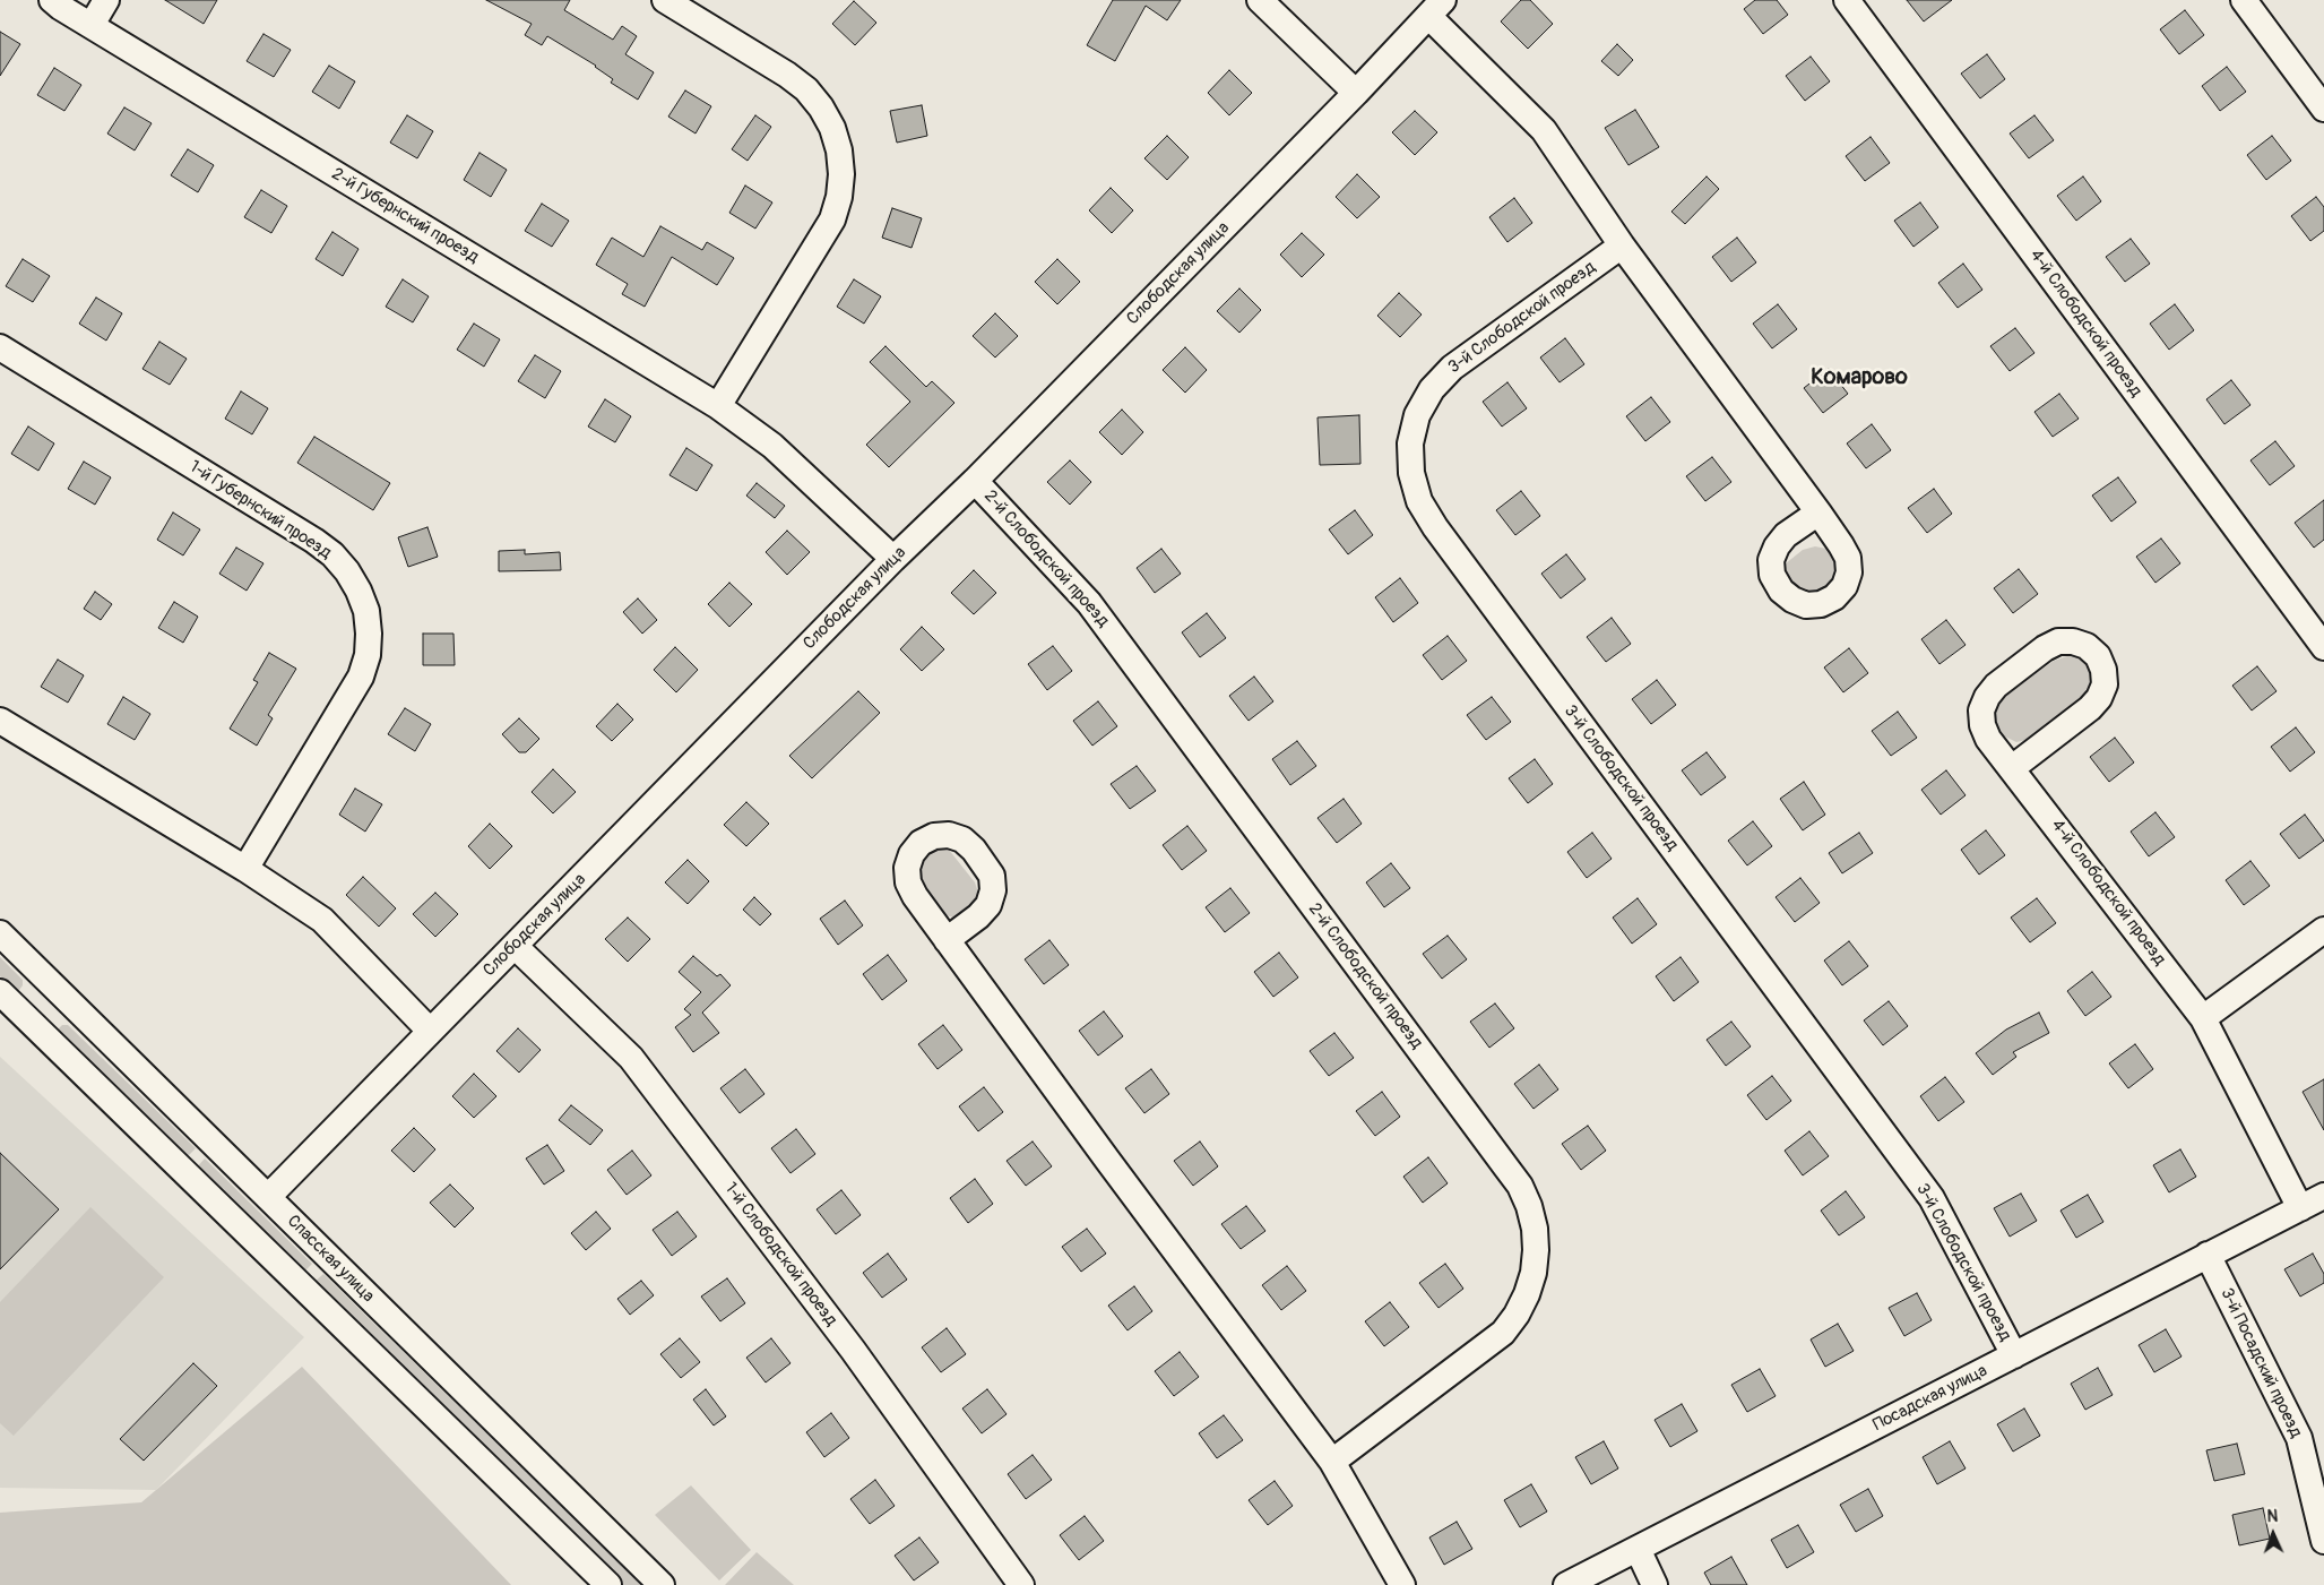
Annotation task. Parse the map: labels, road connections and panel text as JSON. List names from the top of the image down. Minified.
{"streets":{"street":["2-й Губернский проезд","Слободская улица","3-й Слободской проезд","4-й Слободской проезд","1-й Губернский проезд","2-й Слободской проезд","1-й Слободской проезд","Спасская улица","3-й Посадский проезд","Посадская улица"]},"crossings":[["2-й Губернский проезд","Слободская улица"],["Слободская улица","2-й Слободской проезд"],["Слободская улица","1-й Слободской проезд"],["Слободская улица","Спасская улица"],["3-й Слободской проезд","Посадская улица"],["4-й Слободской проезд","Посадская улица"],["3-й Посадский проезд","Посадская улица"]],"districts":["Комарово"],"north":"top"}
